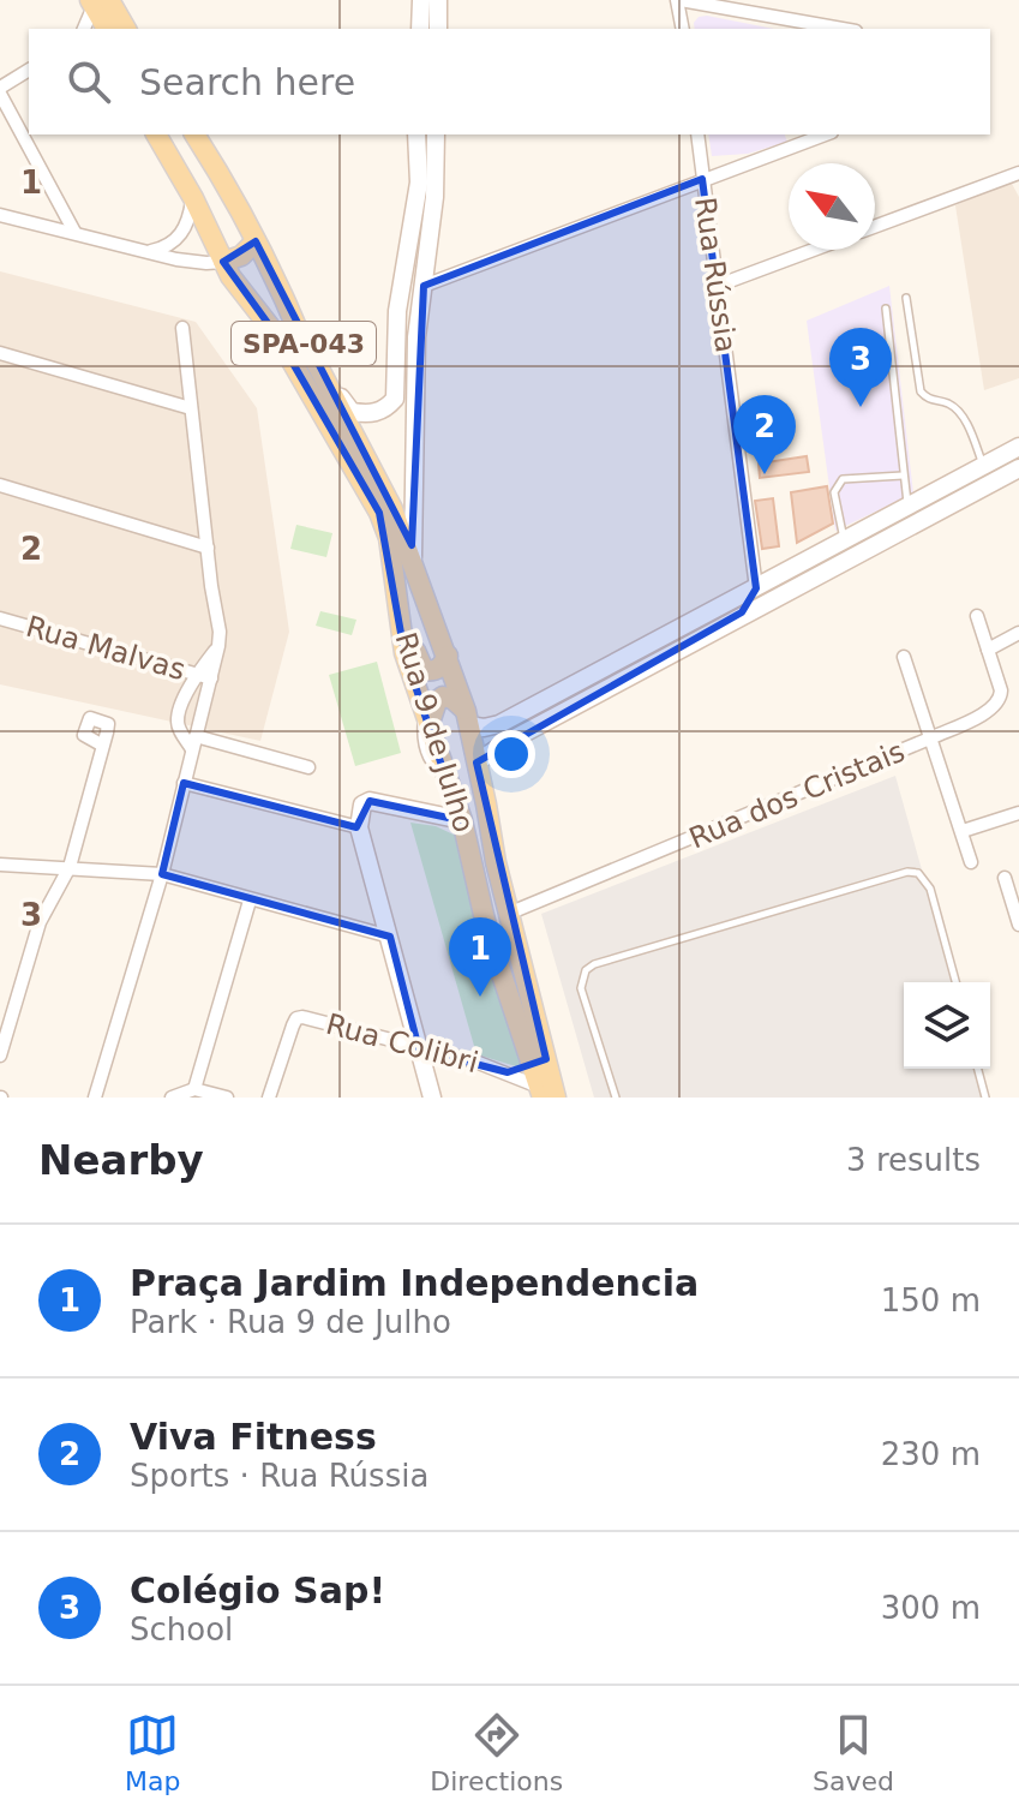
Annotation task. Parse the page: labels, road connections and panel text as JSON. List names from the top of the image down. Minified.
{"streets":{"main road":["SPA-043","Rua 9 de Julho"],"street":["Rua Rússia","Rua Malvas","Rua dos Cristais","Rua Colibri"]},"crossings":[["Rua 9 de Julho","Rua dos Cristais"],["Rua 9 de Julho","Rua Colibri"]],"north":"top left","page":{"search":"Search here","pins":["3","2","1"],"heading":["Nearby","3 results"],"list":[{"mark":"1","name":"Praça Jardim Independencia","note":"Park · Rua 9 de Julho","value":"150 m"},{"mark":"2","name":"Viva Fitness","note":"Sports · Rua Rússia","value":"230 m"},{"mark":"3","name":"Colégio Sap!","note":"School","value":"300 m"}],"nav":["Map","Directions","Saved"]},"grid":{"rows":["1","2","3"]}}
